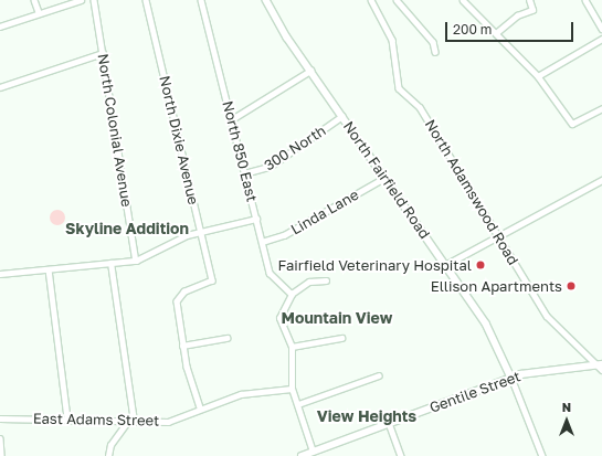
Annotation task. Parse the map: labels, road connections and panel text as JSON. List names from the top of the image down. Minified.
{"streets":{"main road":["North Fairfield Road","Gentile Street"],"street":["North Colonial Avenue","North Dixie Avenue","300 North","North 850 East","North Adamswood Road","Linda Lane","East Adams Street"]},"crossings":[["300 North","North 850 East"],["300 North","North Fairfield Road"],["North 850 East","Linda Lane"],["North Fairfield Road","Linda Lane"],["North Fairfield Road","Gentile Street"],["North Adamswood Road","Gentile Street"]],"districts":["Skyline Addition","Mountain View","View Heights"],"places":["Fairfield Veterinary Hospital","Ellison Apartments"],"scale_bar":"200 m","north":"top"}
